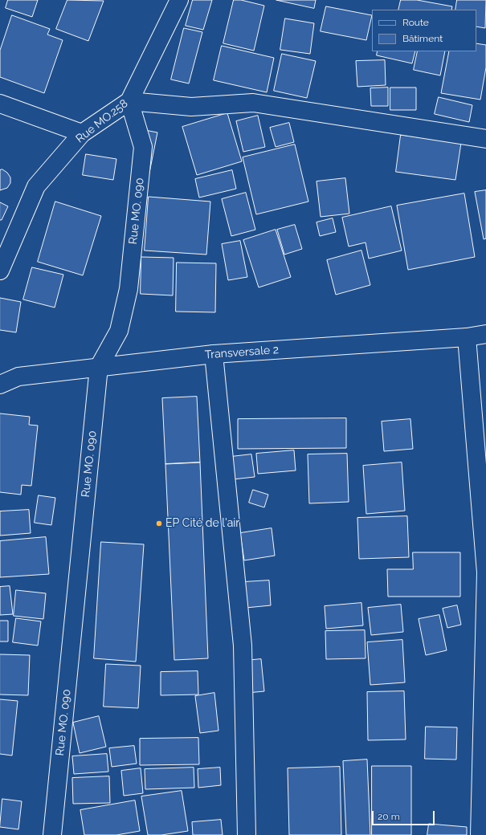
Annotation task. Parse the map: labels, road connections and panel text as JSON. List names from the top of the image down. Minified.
{"streets":{"street":["Rue MO.258","Rue MO. 090","Transversale 2"]},"crossings":[["Rue MO.258","Rue MO. 090"],["Rue MO. 090","Transversale 2"]],"places":["EP Cité de l'air"],"legend":["Route","Bâtiment"],"scale_bar":"20 m"}
